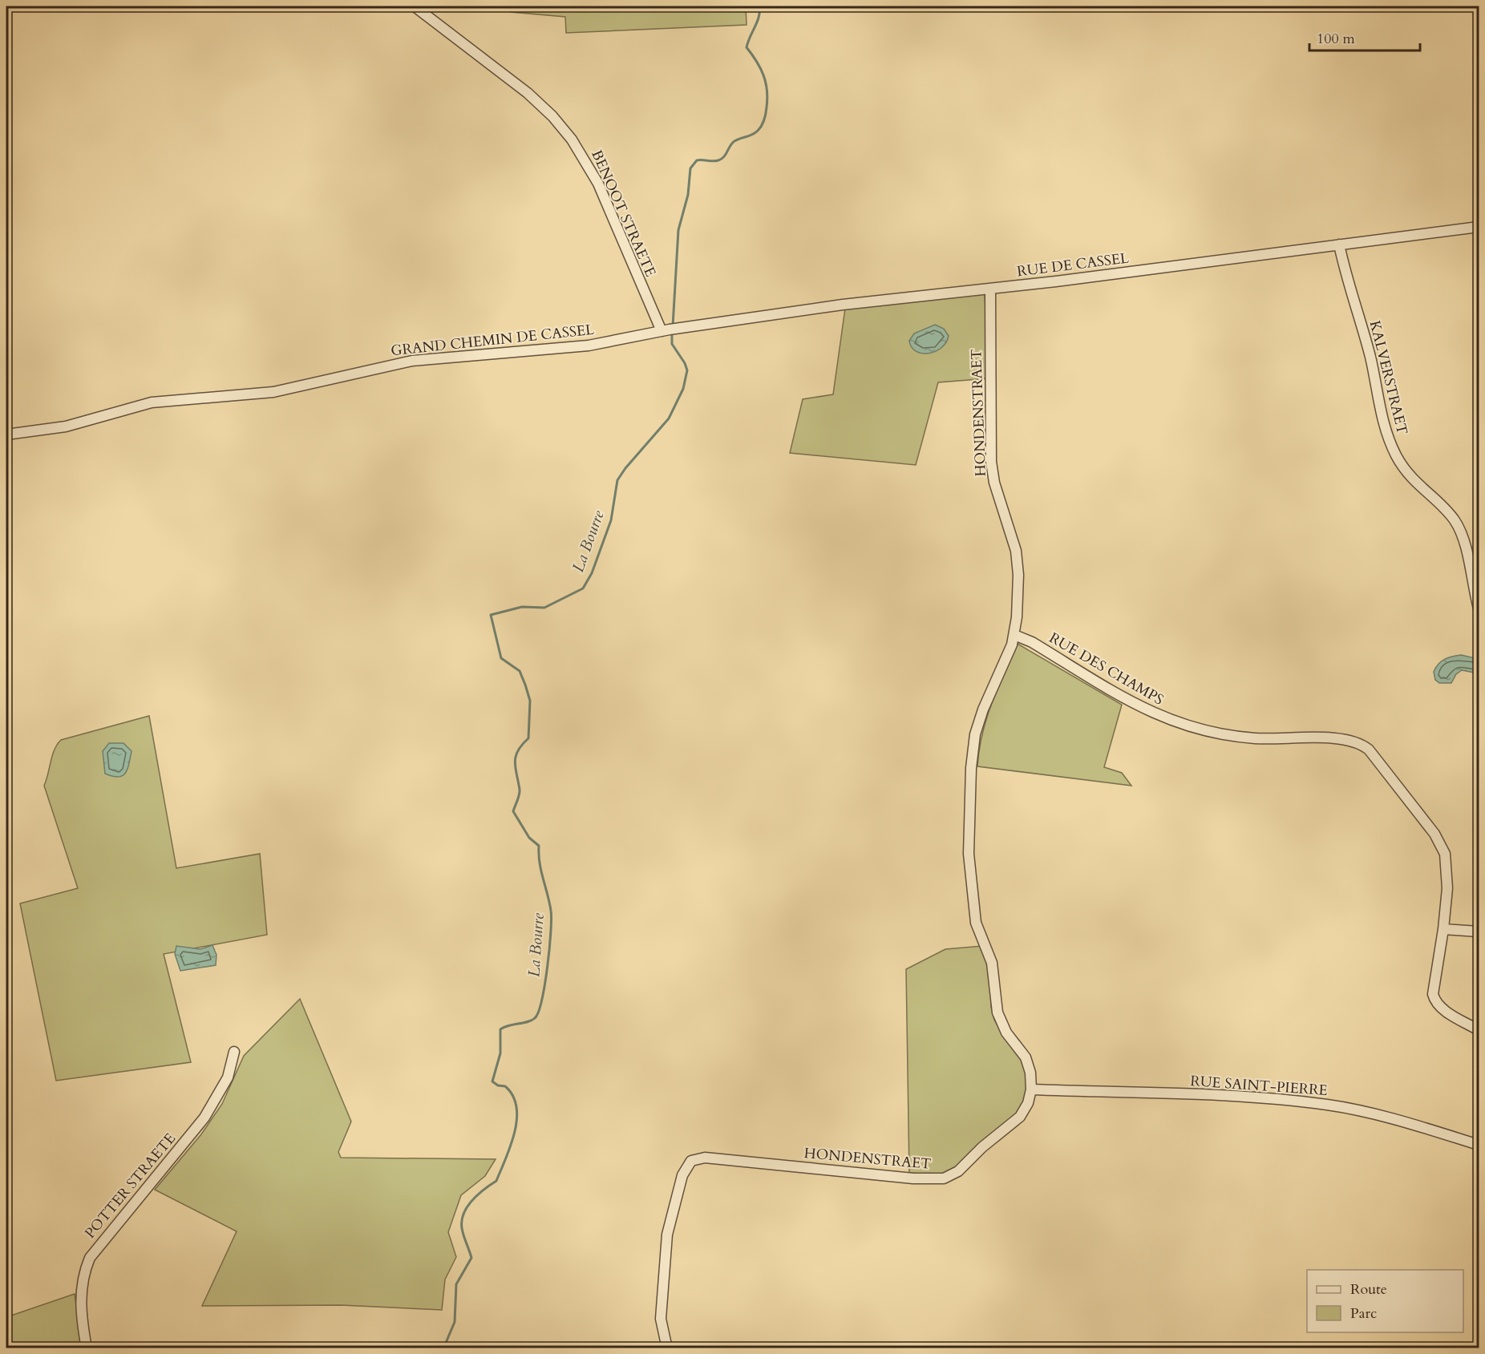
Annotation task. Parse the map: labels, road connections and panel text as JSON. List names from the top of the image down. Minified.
{"streets":{"street":["BENOOT STRAETE","RUE DE CASSEL","GRAND CHEMIN DE CASSEL","KALVERSTRAET","HONDENSTRAET","RUE DES CHAMPS","RUE SAINT-PIERRE","POTTER STRAETE"]},"crossings":[["BENOOT STRAETE","RUE DE CASSEL"],["BENOOT STRAETE","GRAND CHEMIN DE CASSEL"],["RUE DE CASSEL","GRAND CHEMIN DE CASSEL"],["RUE DE CASSEL","KALVERSTRAET"],["RUE DE CASSEL","HONDENSTRAET"],["HONDENSTRAET","RUE DES CHAMPS"],["HONDENSTRAET","RUE SAINT-PIERRE"]],"water":["La Bourre"],"legend":["Route","Parc"],"scale_bar":"100 m"}
